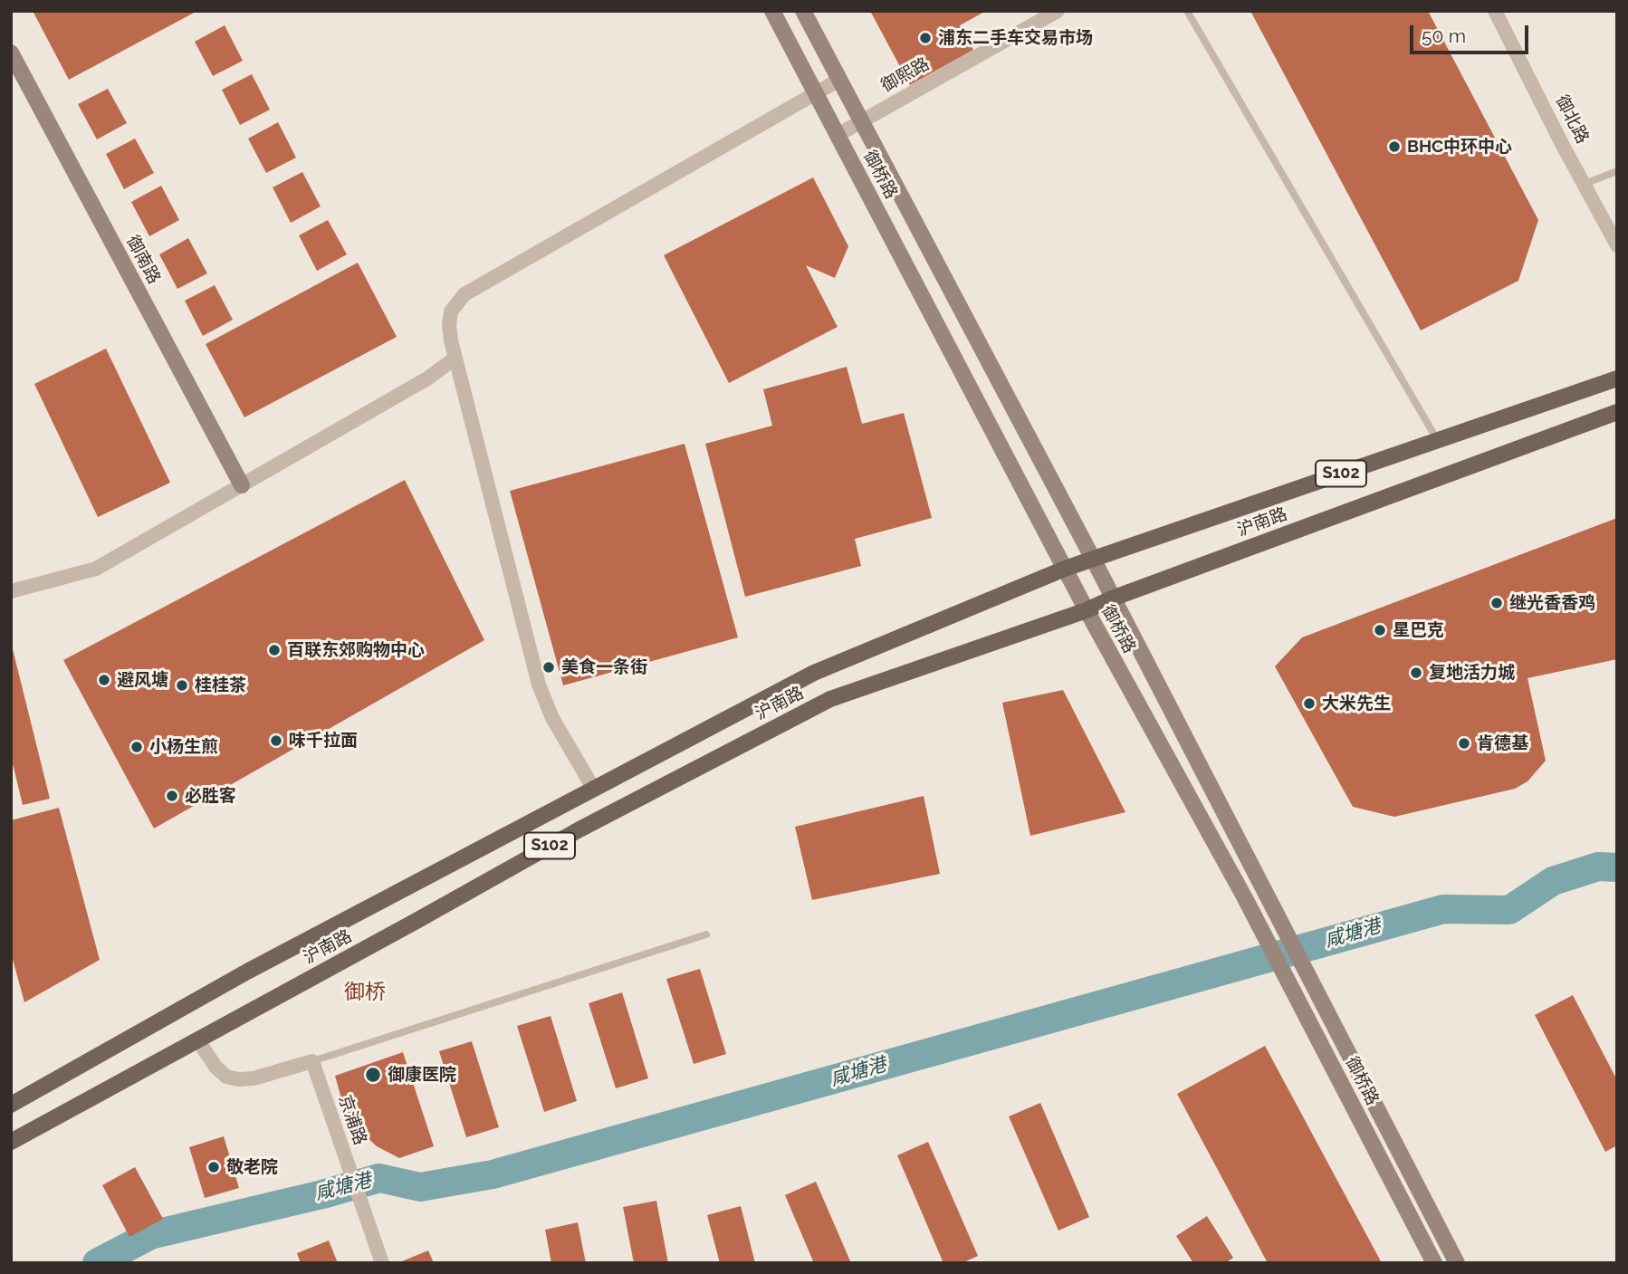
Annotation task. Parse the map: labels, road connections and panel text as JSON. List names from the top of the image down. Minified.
{"streets":{"main road":["御桥路","御南路","S102","沪南路"],"street":["御熙路","御北路","京浦路"]},"crossings":[["御熙路","御桥路"],["御桥路","沪南路"]],"districts":["御桥"],"water":["咸塘港"],"places":["浦东二手车交易市场","BHC中环中心","继光香香鸡","星巴克","百联东郊购物中心","美食一条街","复地活力城","避风塘","桂桂茶","大米先生","味千拉面","肯德基","小杨生煎","必胜客","御康医院","敬老院"],"scale_bar":"50 m"}
